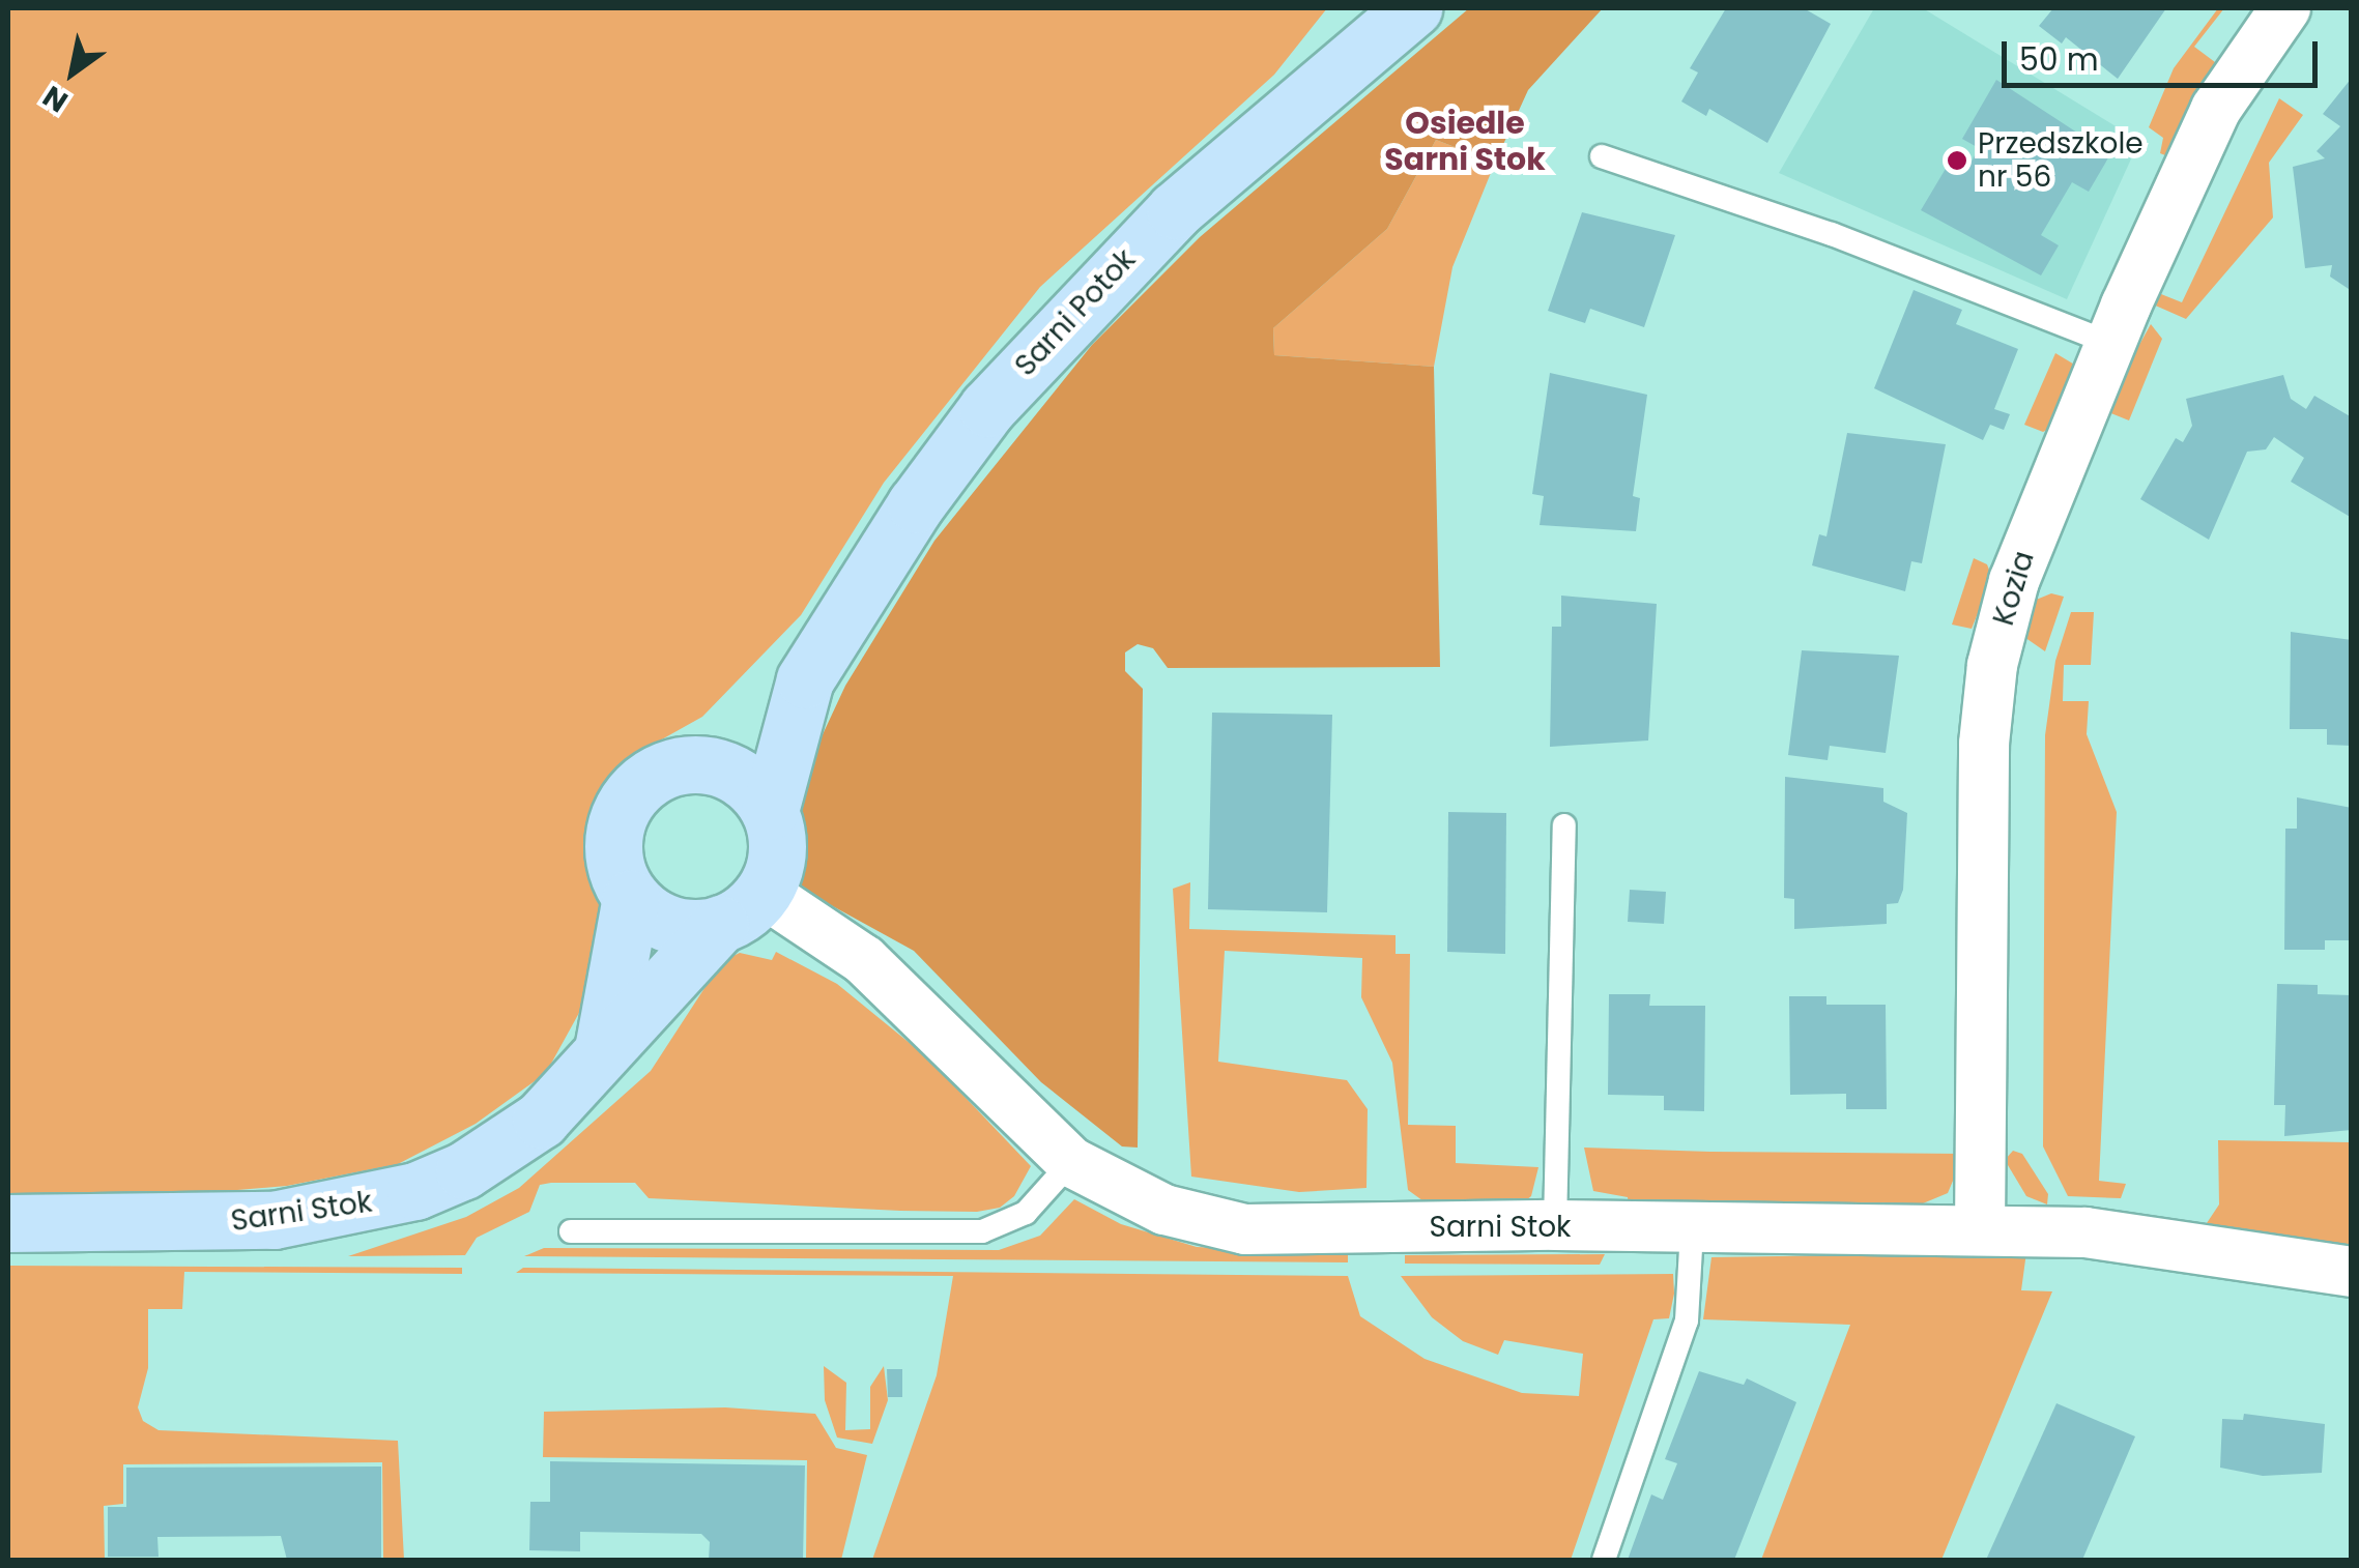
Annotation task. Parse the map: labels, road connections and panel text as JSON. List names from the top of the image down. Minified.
{"streets":{"street":["Sarni Potok","Kozia","Sarni Stok"]},"crossings":[["Sarni Potok","Sarni Stok"],["Kozia","Sarni Stok"]],"districts":["Osiedle Sarni Stok"],"places":["Przedszkole nr 56"],"scale_bar":"50 m","north":"bottom left"}
